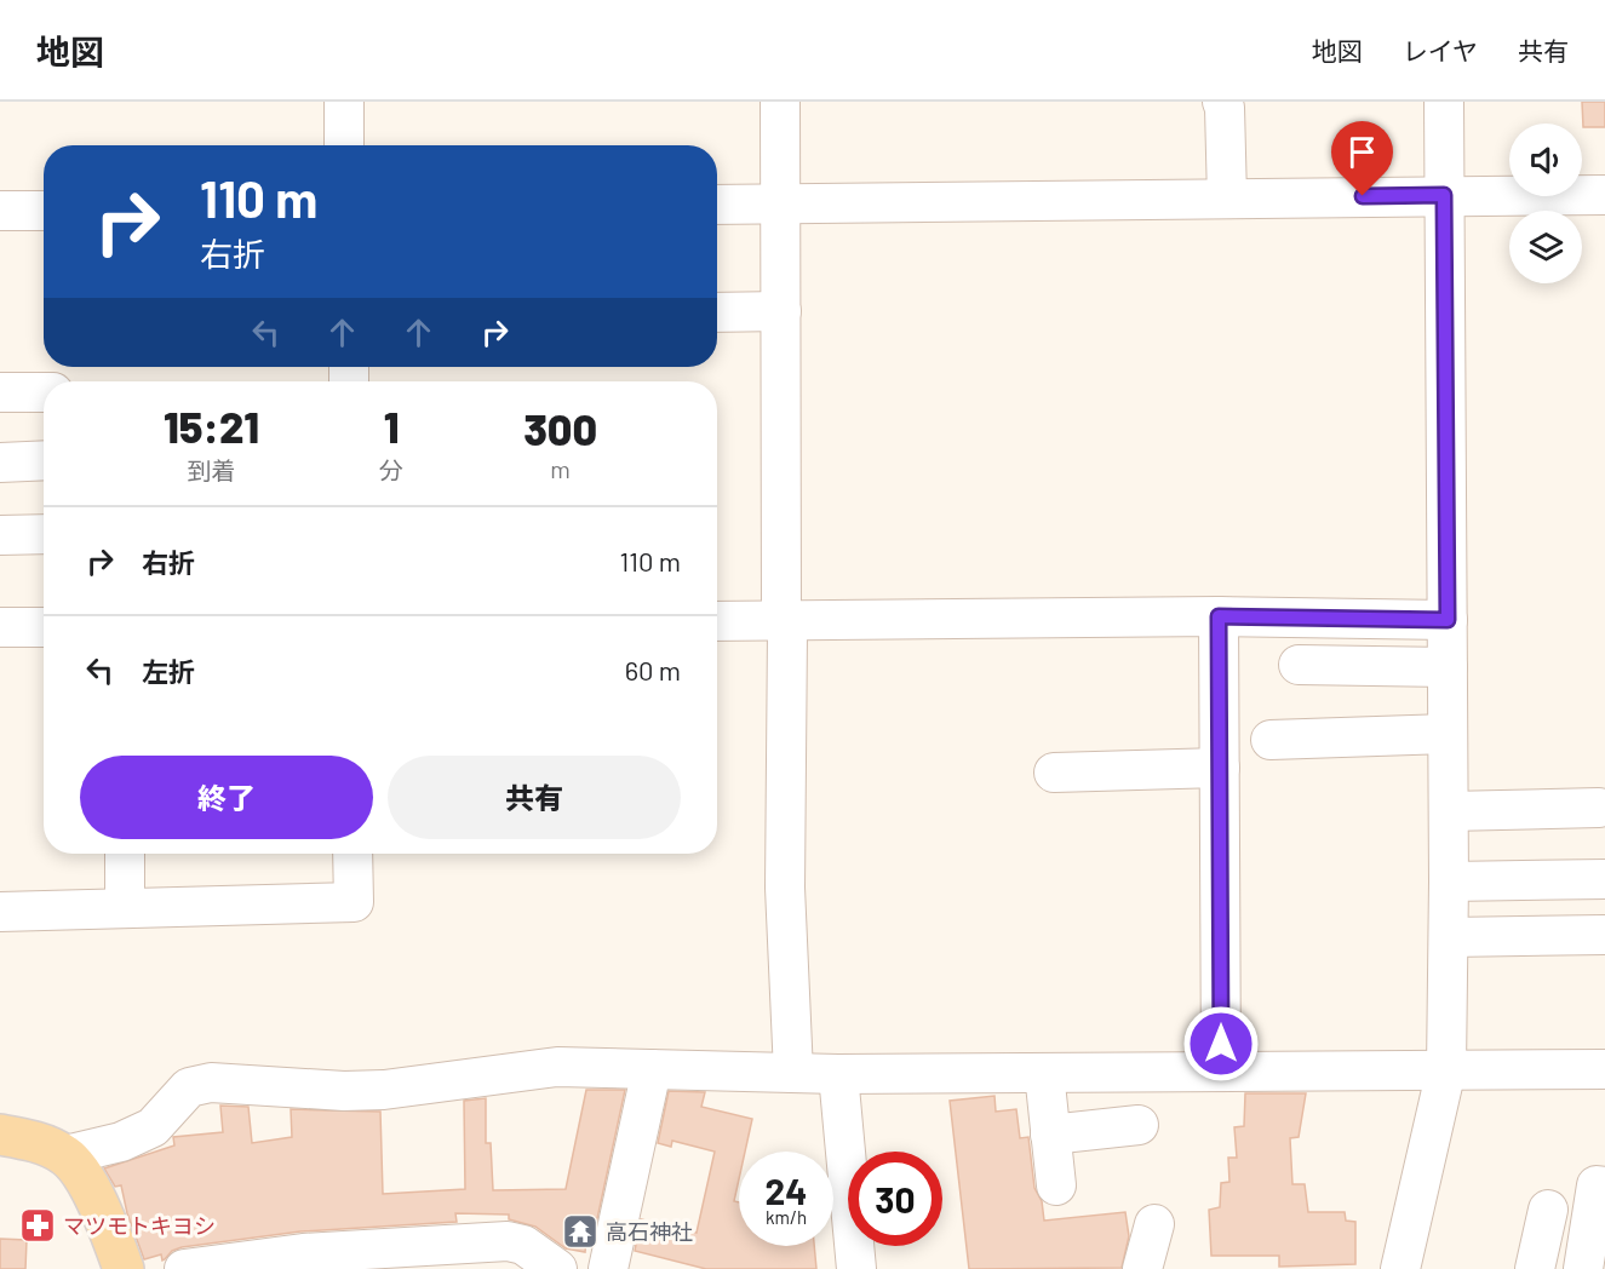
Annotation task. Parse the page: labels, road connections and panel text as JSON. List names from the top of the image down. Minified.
{"places":{"pharmacy":["マツモトキヨシ"],"temple":["高石神社"]},"page":{"header":"地図","nav":["地図","レイヤ","共有"],"turn":["110 m","右折"],"eta":["15:21","到着","1","分","300","m"],"list":[{"name":"右折","value":"110 m"},{"name":"左折","value":"60 m"}],"buttons":["終了","共有"],"speed":"24 km/h","limit":"30"}}
